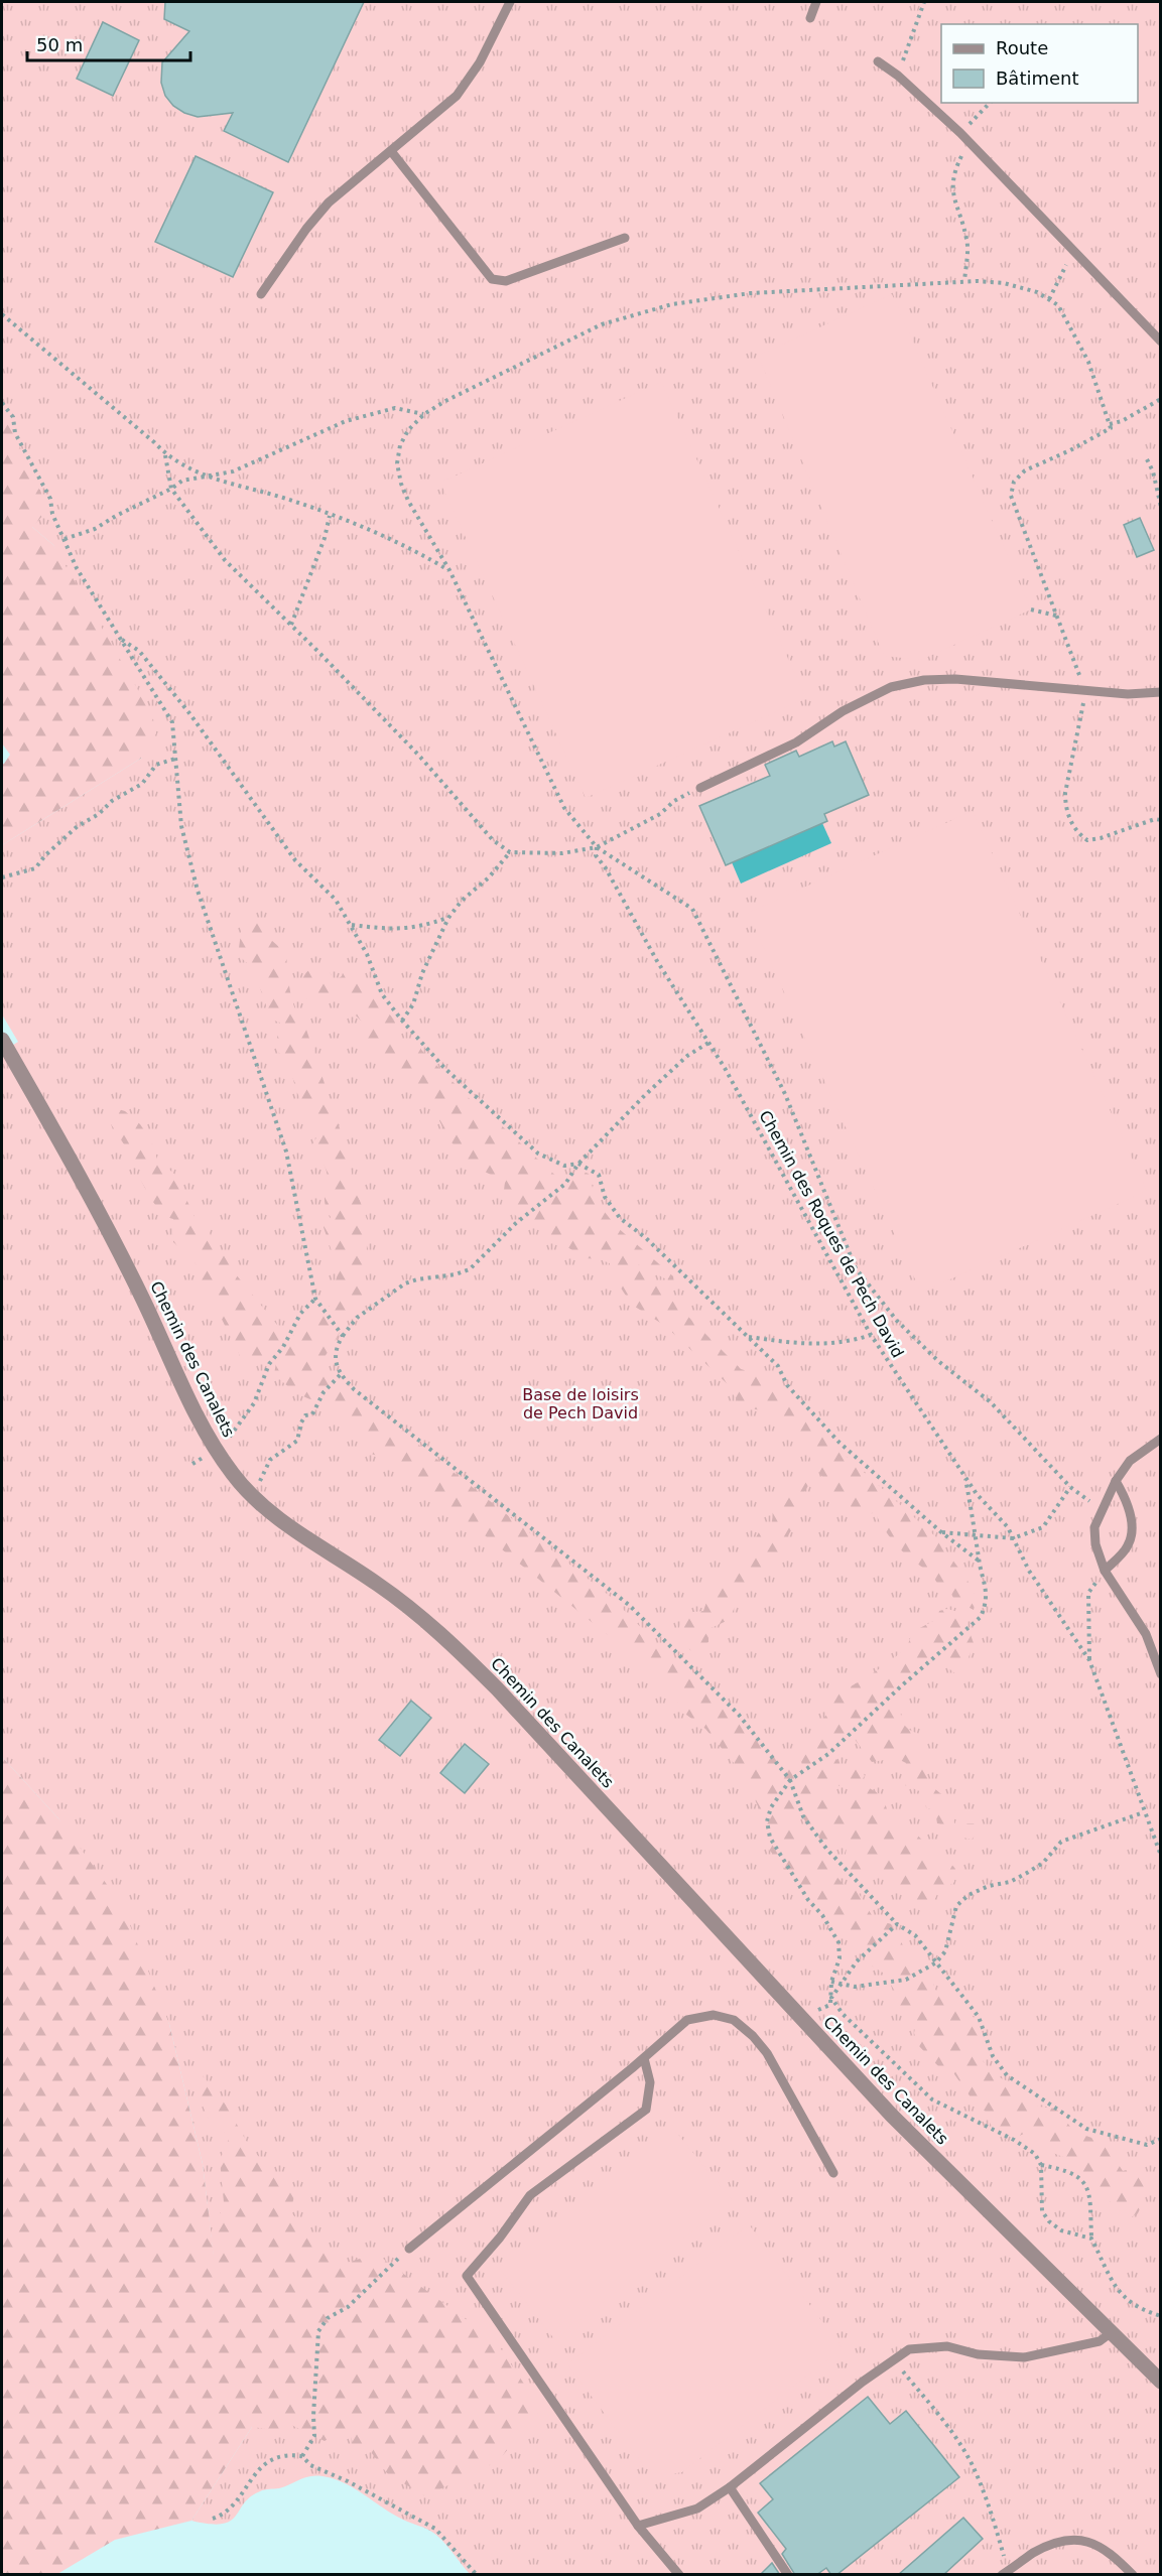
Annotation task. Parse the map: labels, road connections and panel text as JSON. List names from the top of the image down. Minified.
{"streets":{"street":["Chemin des Canalets"],"path":["Chemin des Roques de Pech David"]},"parks":["Base de loisirs de Pech David"],"legend":["Route","Bâtiment"],"scale_bar":"50 m"}
